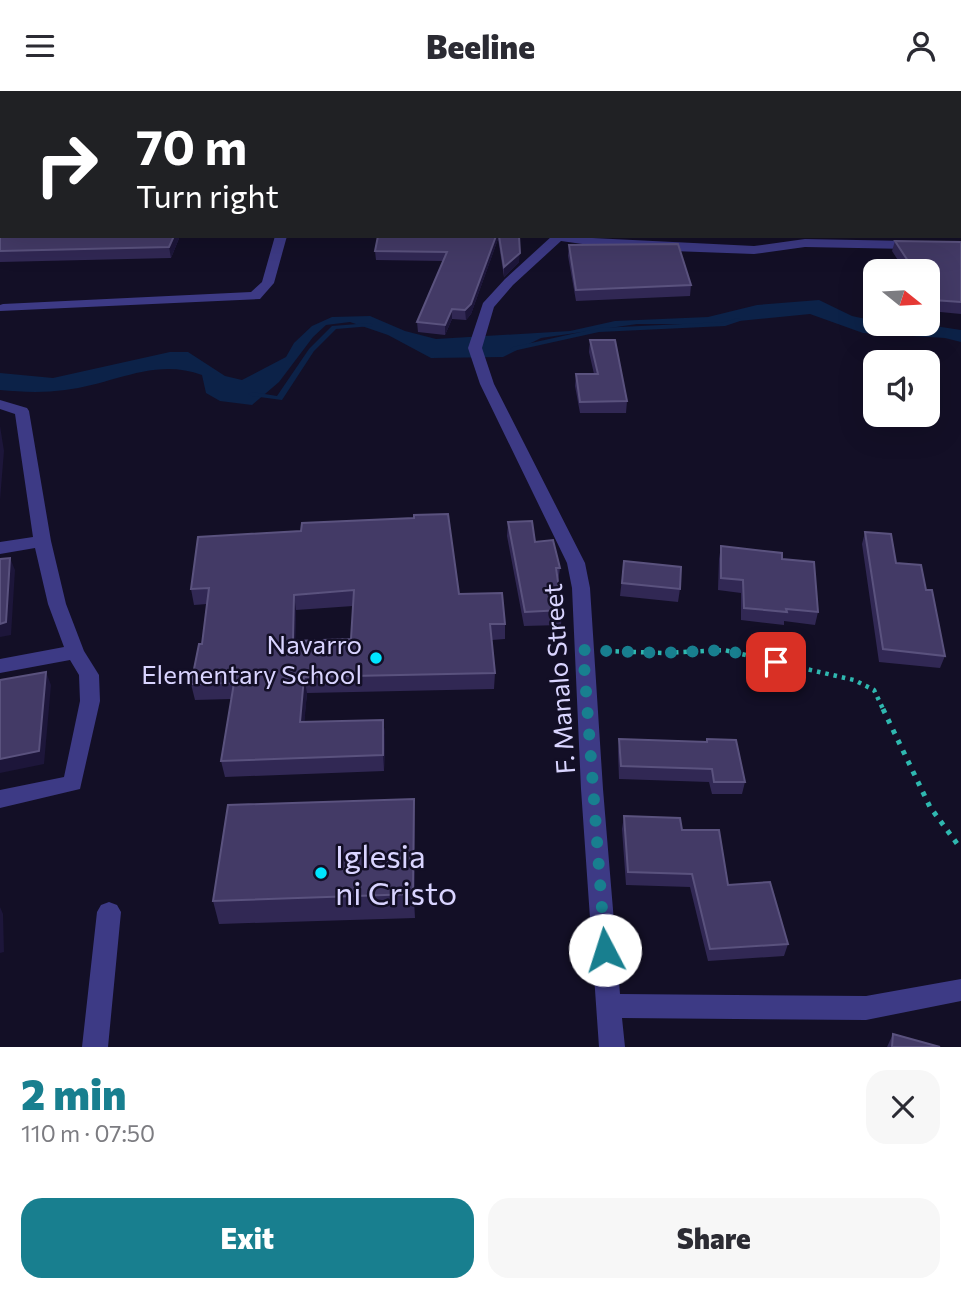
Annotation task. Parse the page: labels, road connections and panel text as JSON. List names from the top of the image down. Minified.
{"streets":{"street":["F. Manalo Street"]},"places":["Navarro Elementary School","Iglesia ni Cristo"],"north":"right","page":{"header":"Beeline","turn":["70 m","Turn right"],"heading":["2 min","110 m · 07:50"],"buttons":["Exit","Share"]}}
